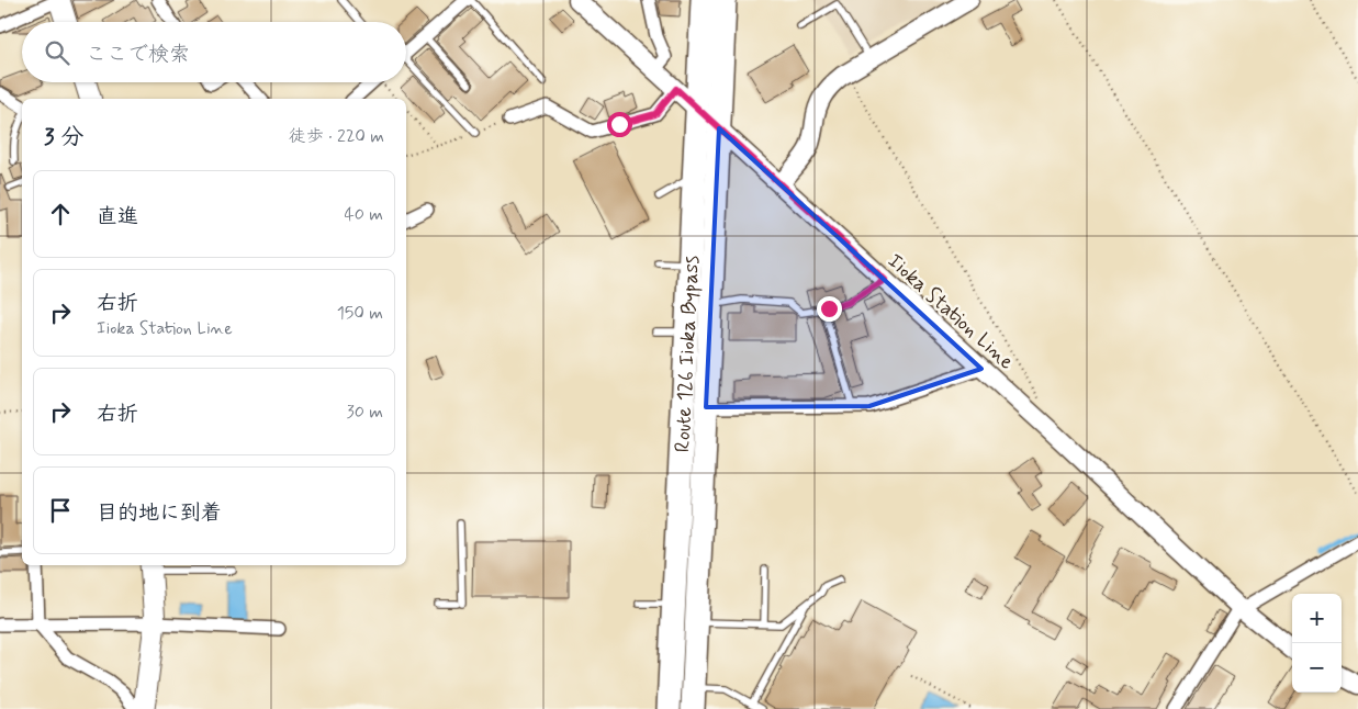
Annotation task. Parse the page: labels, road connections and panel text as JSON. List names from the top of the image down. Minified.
{"streets":{"highway":["Route 126 Iioka Bypass"],"main road":["Iioka Station Line"]},"crossings":[["Iioka Station Line","Route 126 Iioka Bypass"]],"page":{"search":"ここで検索","heading":["3 分","徒歩 · 220 m"],"list":[["直進","40 m"],["右折","Iioka Station Line","150 m"],["右折","30 m"],"目的地に到着"],"map_buttons":["+","−"]}}
